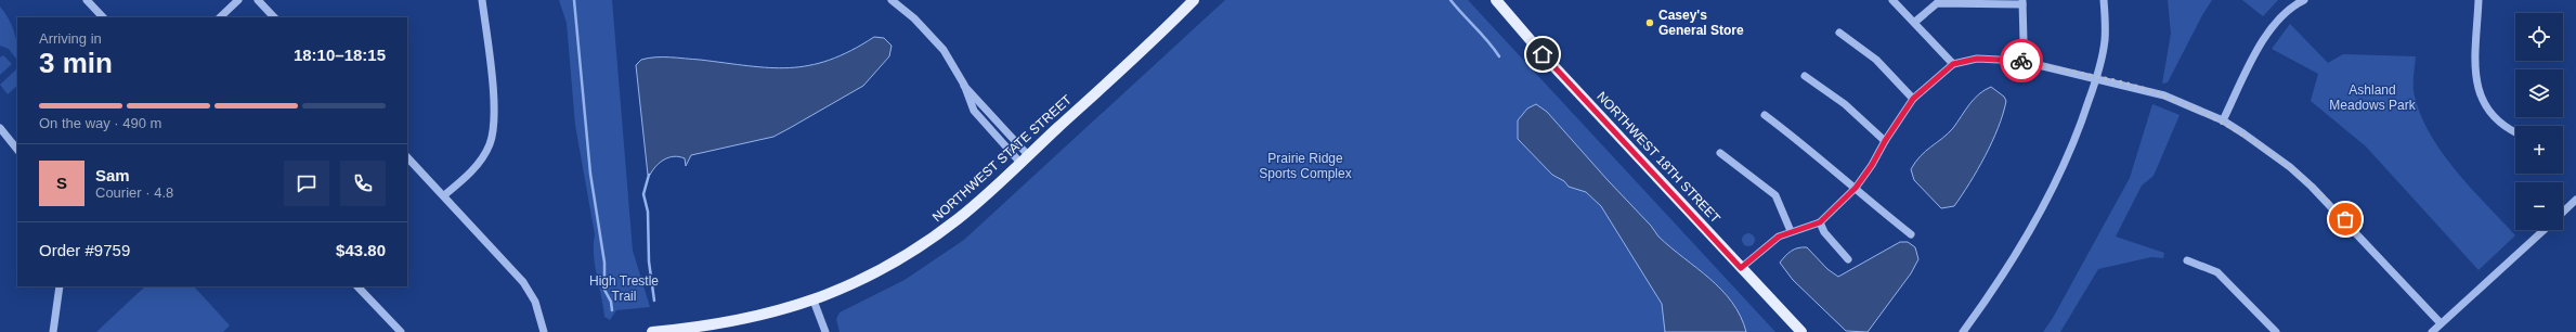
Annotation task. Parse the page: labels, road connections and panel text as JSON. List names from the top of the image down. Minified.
{"streets":{"main road":["NORTHWEST 18TH STREET","NORTHWEST STATE STREET"]},"parks":["Ashland Meadows Park","Prairie Ridge Sports Complex","High Trestle Trail"],"places":["Casey's General Store"],"page":{"map_buttons":["+","−"],"heading":["3 min","Arriving in","18:10–18:15"],"panel":["Sam","Courier · 4.8","Order #9759","$43.80"],"bar":"On the way · 490 m","round":"S"}}
